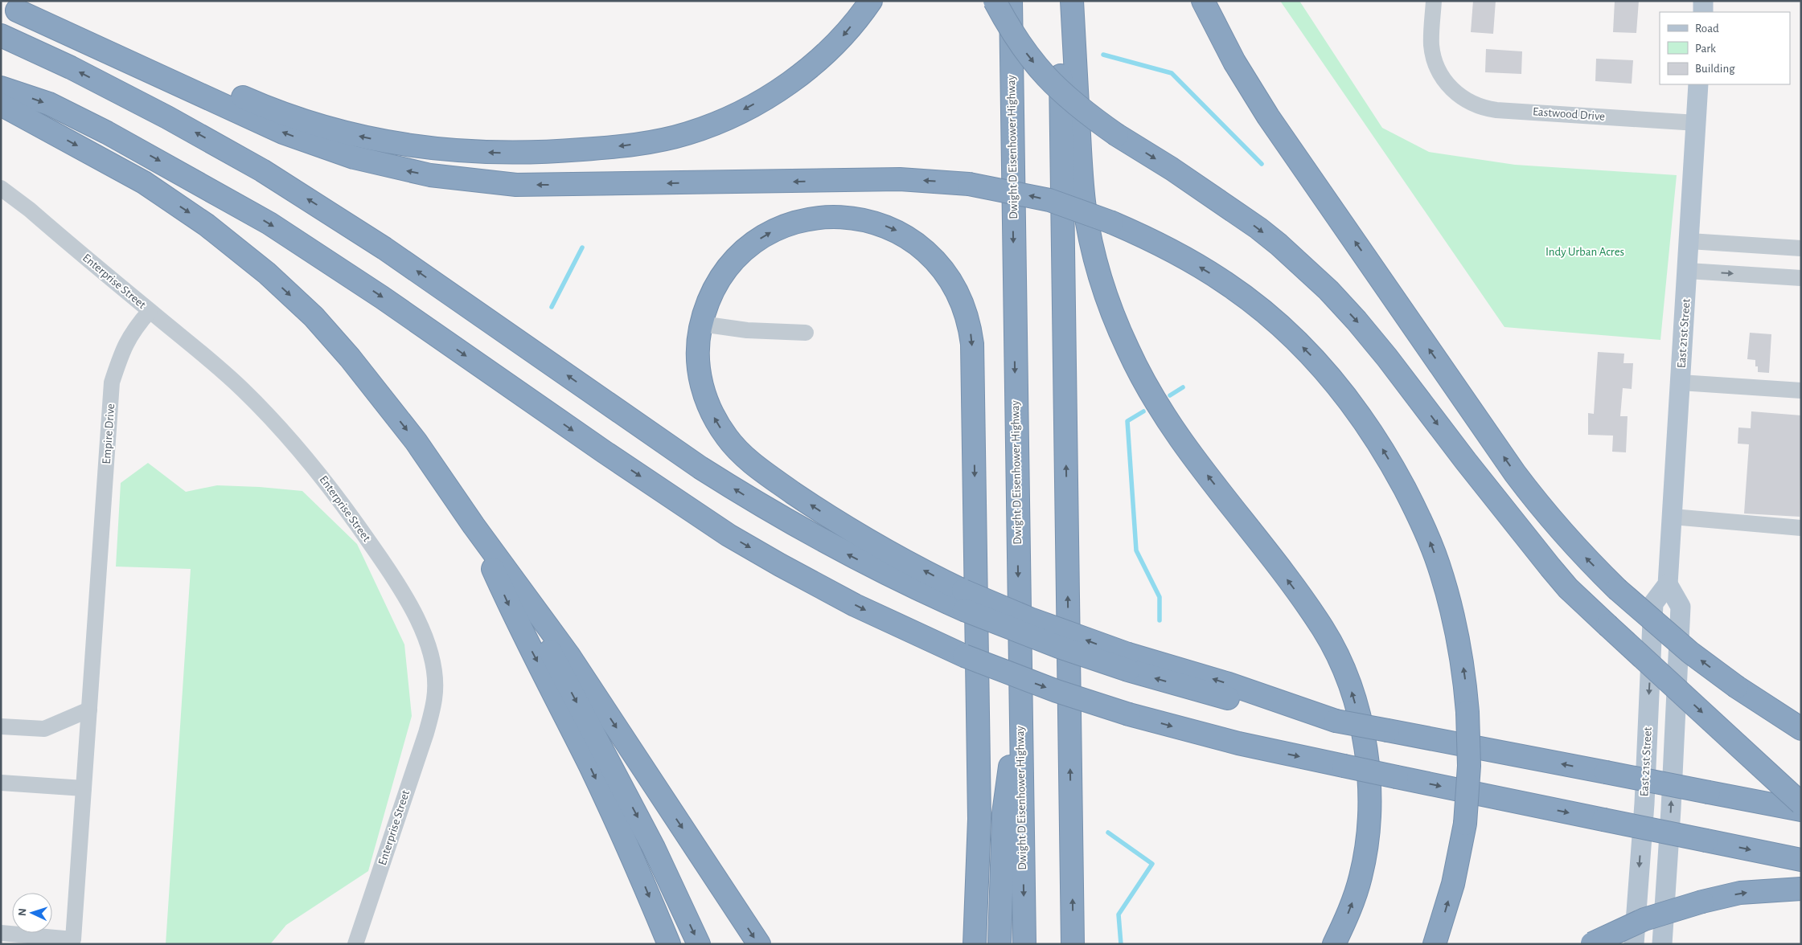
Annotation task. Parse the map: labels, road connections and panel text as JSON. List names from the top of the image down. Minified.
{"streets":{"highway":["Dwight D Eisenhower Highway"],"main road":["East 21st Street"],"street":["Eastwood Drive","Enterprise Street","Empire Drive"]},"crossings":[["Eastwood Drive","East 21st Street"],["Enterprise Street","Empire Drive"]],"parks":["Indy Urban Acres"],"legend":["Road","Park","Building"],"north":"left"}
